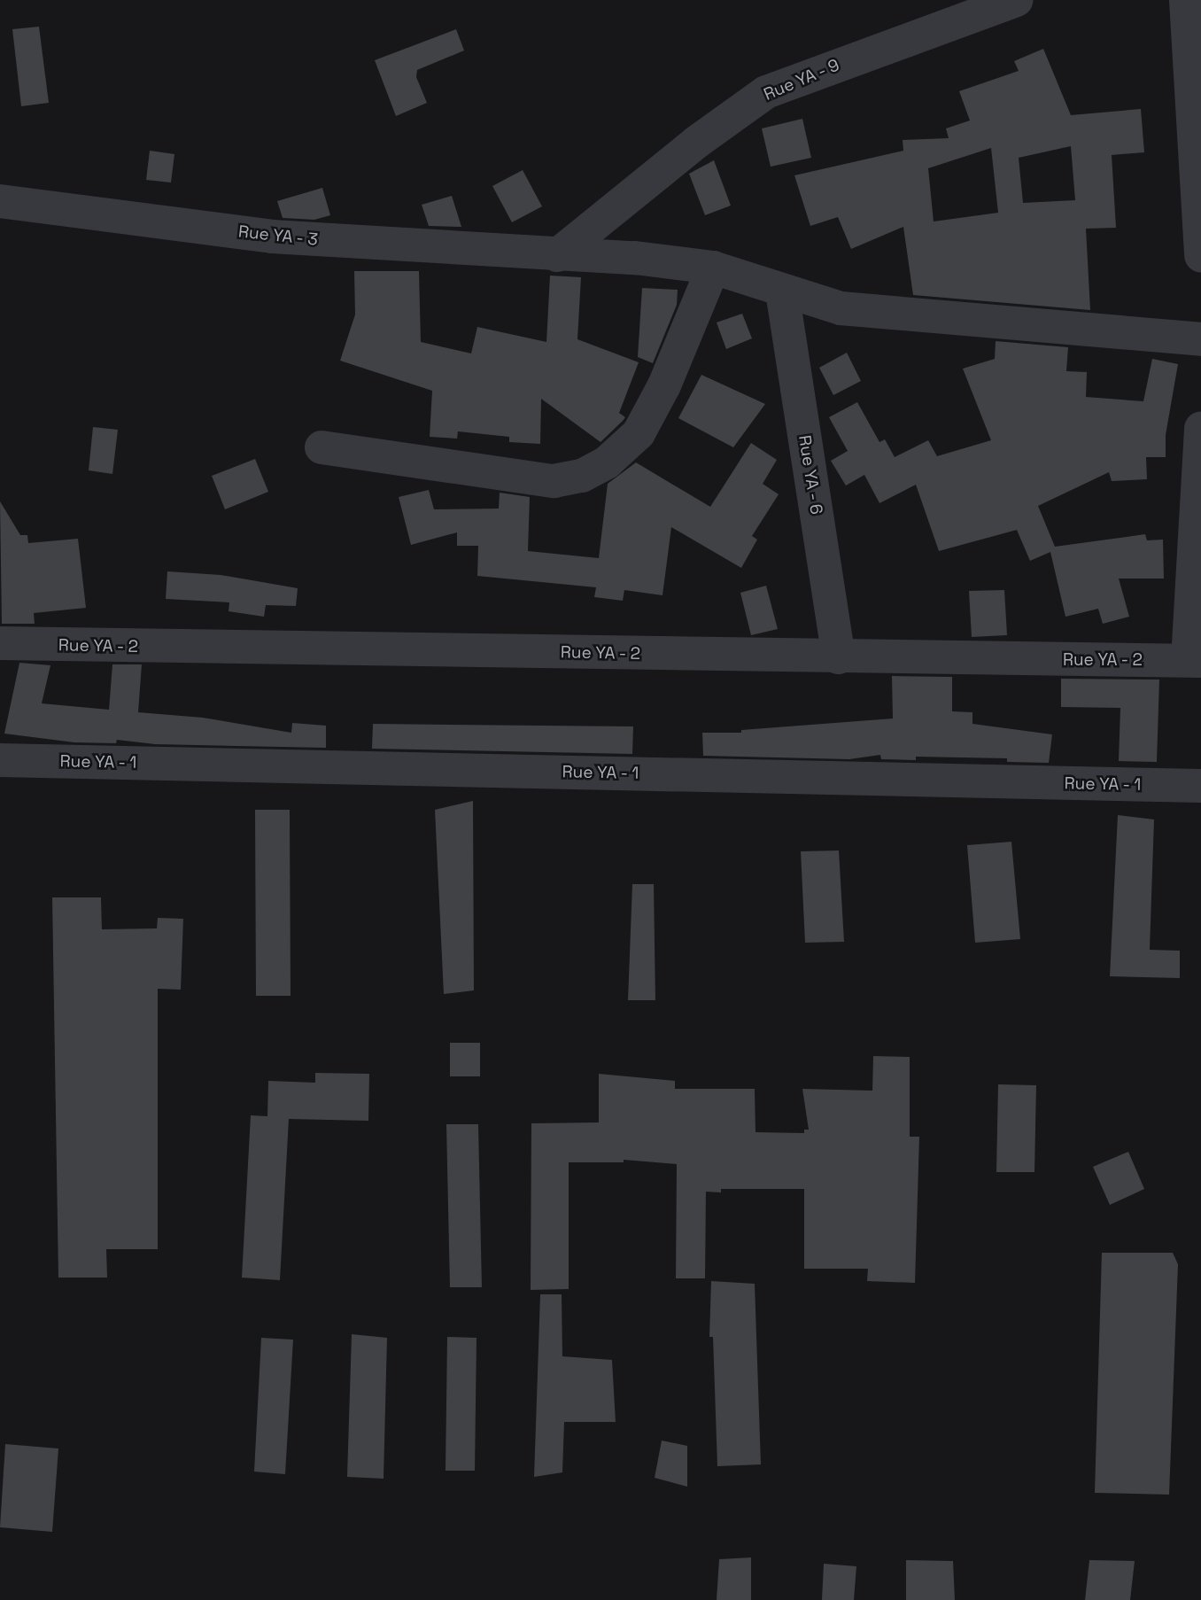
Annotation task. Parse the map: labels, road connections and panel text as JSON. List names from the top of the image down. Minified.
{"streets":{"street":["Rue YA - 9","Rue YA - 3","Rue YA - 6","Rue YA - 2","Rue YA - 1"]},"crossings":[["Rue YA - 9","Rue YA - 3"],["Rue YA - 3","Rue YA - 6"],["Rue YA - 6","Rue YA - 2"]]}
